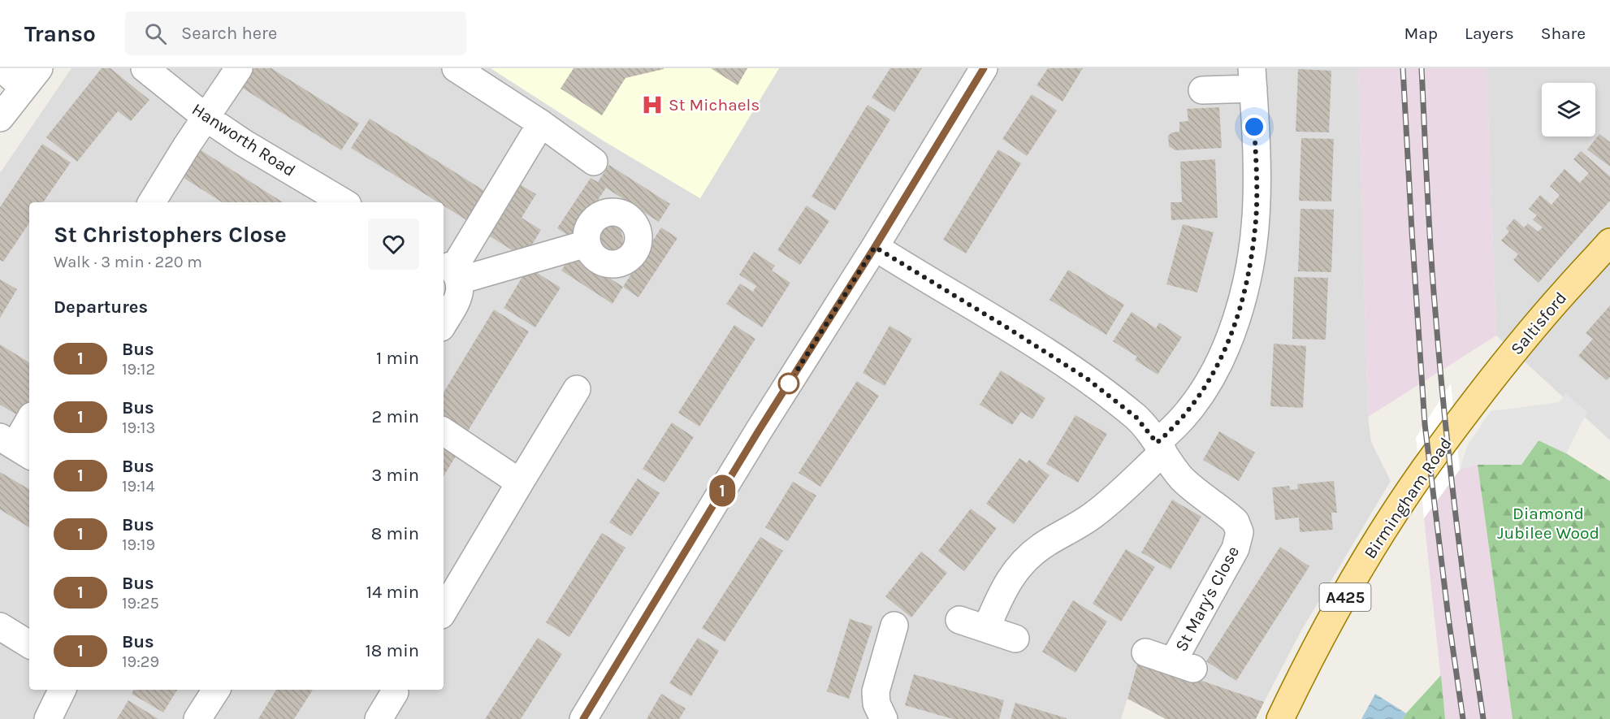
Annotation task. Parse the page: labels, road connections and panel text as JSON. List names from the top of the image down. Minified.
{"streets":{"main road":["Saltisford","Birmingham Road","A425"],"street":["Hanworth Road","St Mary's Close"]},"crossings":[["Saltisford","Birmingham Road"]],"parks":["Diamond Jubilee Wood"],"places":{"hospital":["St Michaels"]},"lines":["bus line 1"],"page":{"header":"Transo","search":"Search here","nav":["Map","Layers","Share"],"on_map":"1","heading":[["St Christophers Close","Walk · 3 min · 220 m"],"Departures"],"list":[{"mark":"1","name":"Bus","note":"19:12","value":"1 min"},{"mark":"1","name":"Bus","note":"19:13","value":"2 min"},{"mark":"1","name":"Bus","note":"19:14","value":"3 min"},{"mark":"1","name":"Bus","note":"19:19","value":"8 min"},{"mark":"1","name":"Bus","note":"19:25","value":"14 min"},{"mark":"1","name":"Bus","note":"19:29","value":"18 min"}]}}
